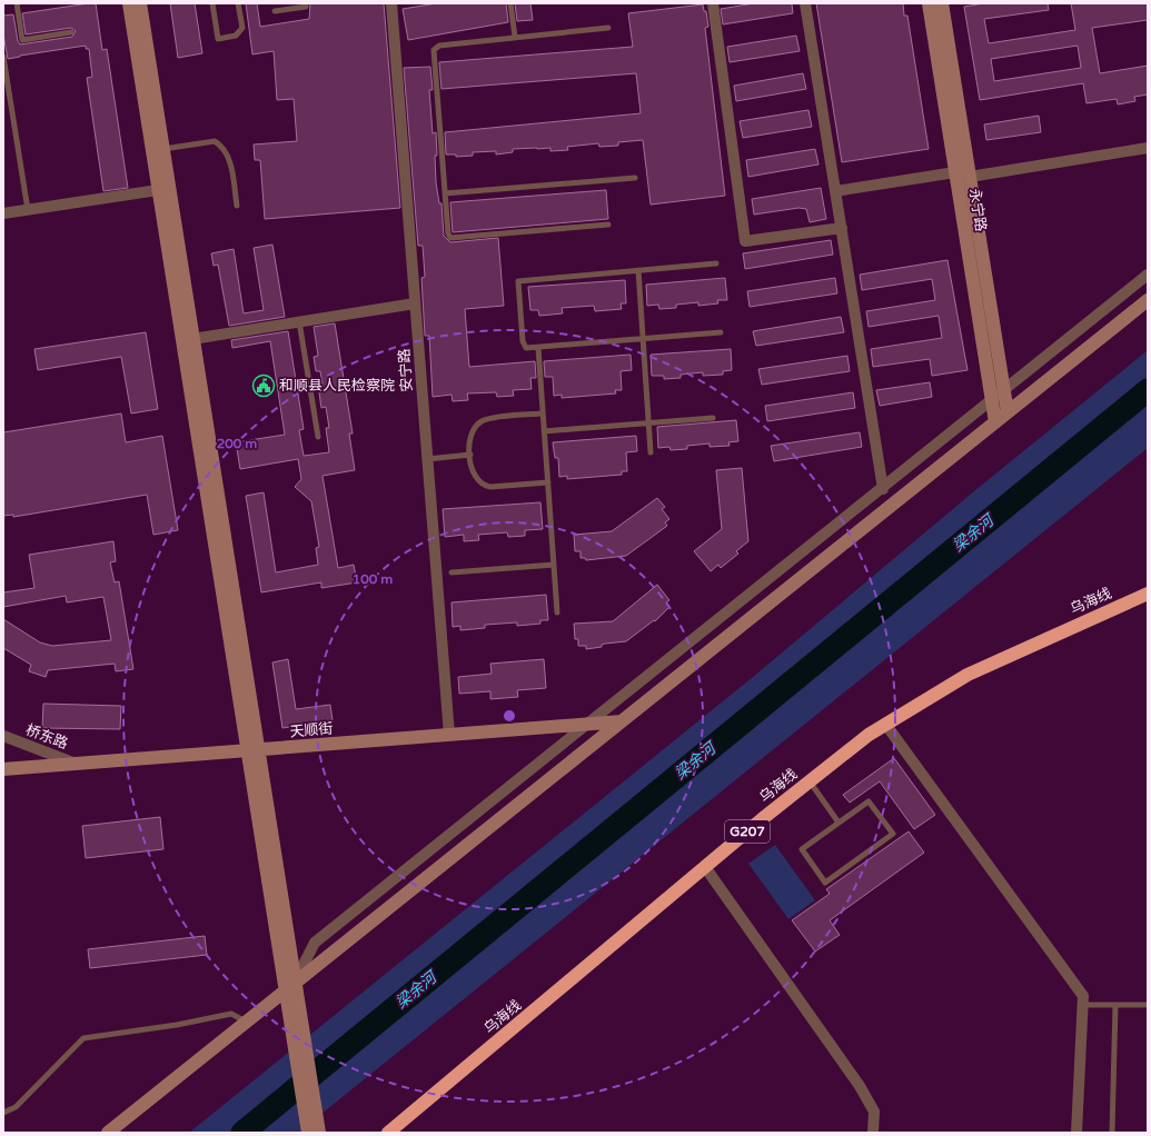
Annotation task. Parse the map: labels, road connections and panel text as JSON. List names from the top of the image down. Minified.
{"streets":{"highway":["乌海线","G207"],"main road":["永宁路","天顺街"],"street":["安宁路","桥东路"]},"crossings":[["安宁路","天顺街"],["天顺街","桥东路"]],"water":["梁余河"],"places":{"public building":["和顺县人民检察院"]},"rings":["200 m","100 m"]}
